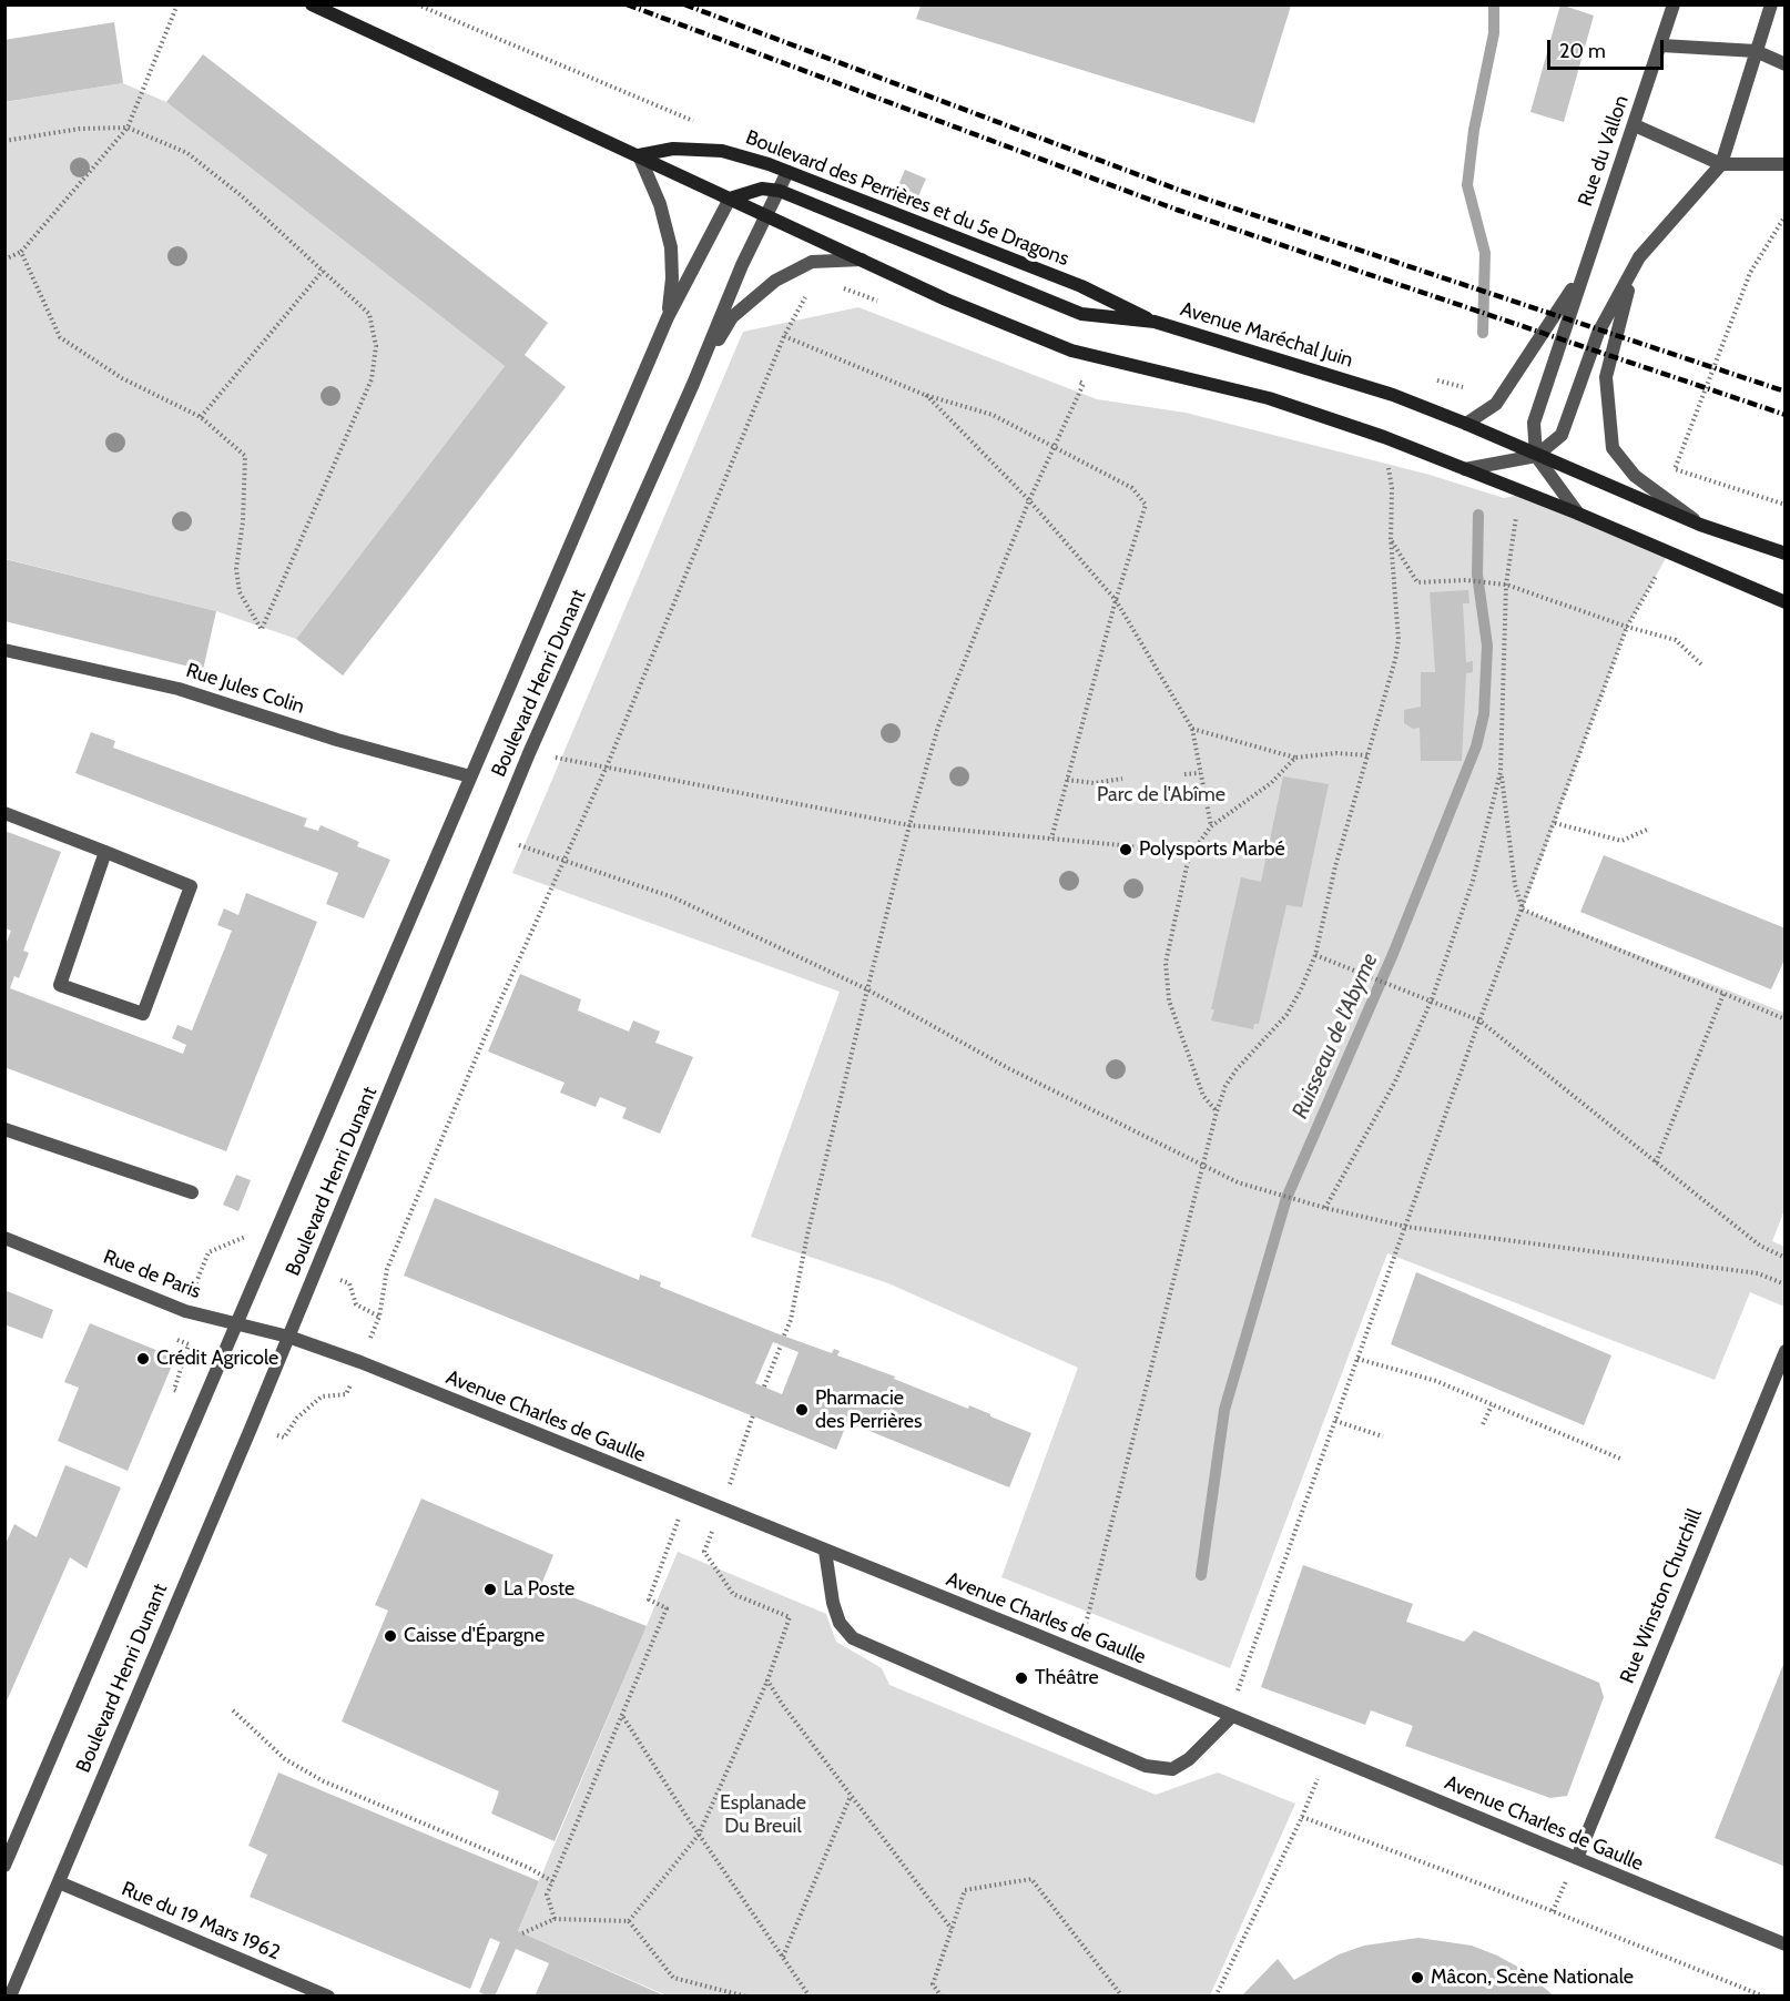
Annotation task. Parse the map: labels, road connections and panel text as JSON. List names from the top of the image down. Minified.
{"streets":{"main road":["Boulevard des Perrières et du 5e Dragons","Avenue Maréchal Juin"],"street":["Rue du Vallon","Boulevard Henri Dunant","Rue Jules Colin","Rue de Paris","Avenue Charles de Gaulle","Rue Winston Churchill","Rue du 19 Mars 1962"]},"crossings":[["Rue du Vallon","Avenue Maréchal Juin"],["Boulevard des Perrières et du 5e Dragons","Avenue Maréchal Juin"],["Boulevard des Perrières et du 5e Dragons","Boulevard Henri Dunant"],["Avenue Maréchal Juin","Boulevard Henri Dunant"],["Boulevard Henri Dunant","Rue Jules Colin"],["Boulevard Henri Dunant","Rue de Paris"],["Boulevard Henri Dunant","Avenue Charles de Gaulle"],["Boulevard Henri Dunant","Rue du 19 Mars 1962"],["Rue de Paris","Avenue Charles de Gaulle"],["Avenue Charles de Gaulle","Rue Winston Churchill"]],"water":["Ruisseau de l'Abyme"],"parks":["Parc de l'Abîme","Esplanade Du Breuil"],"places":["Polysports Marbé","Crédit Agricole","Pharmacie des Perrières","La Poste","Caisse d'Épargne","Théâtre","Mâcon, Scène Nationale"],"scale_bar":"20 m"}
